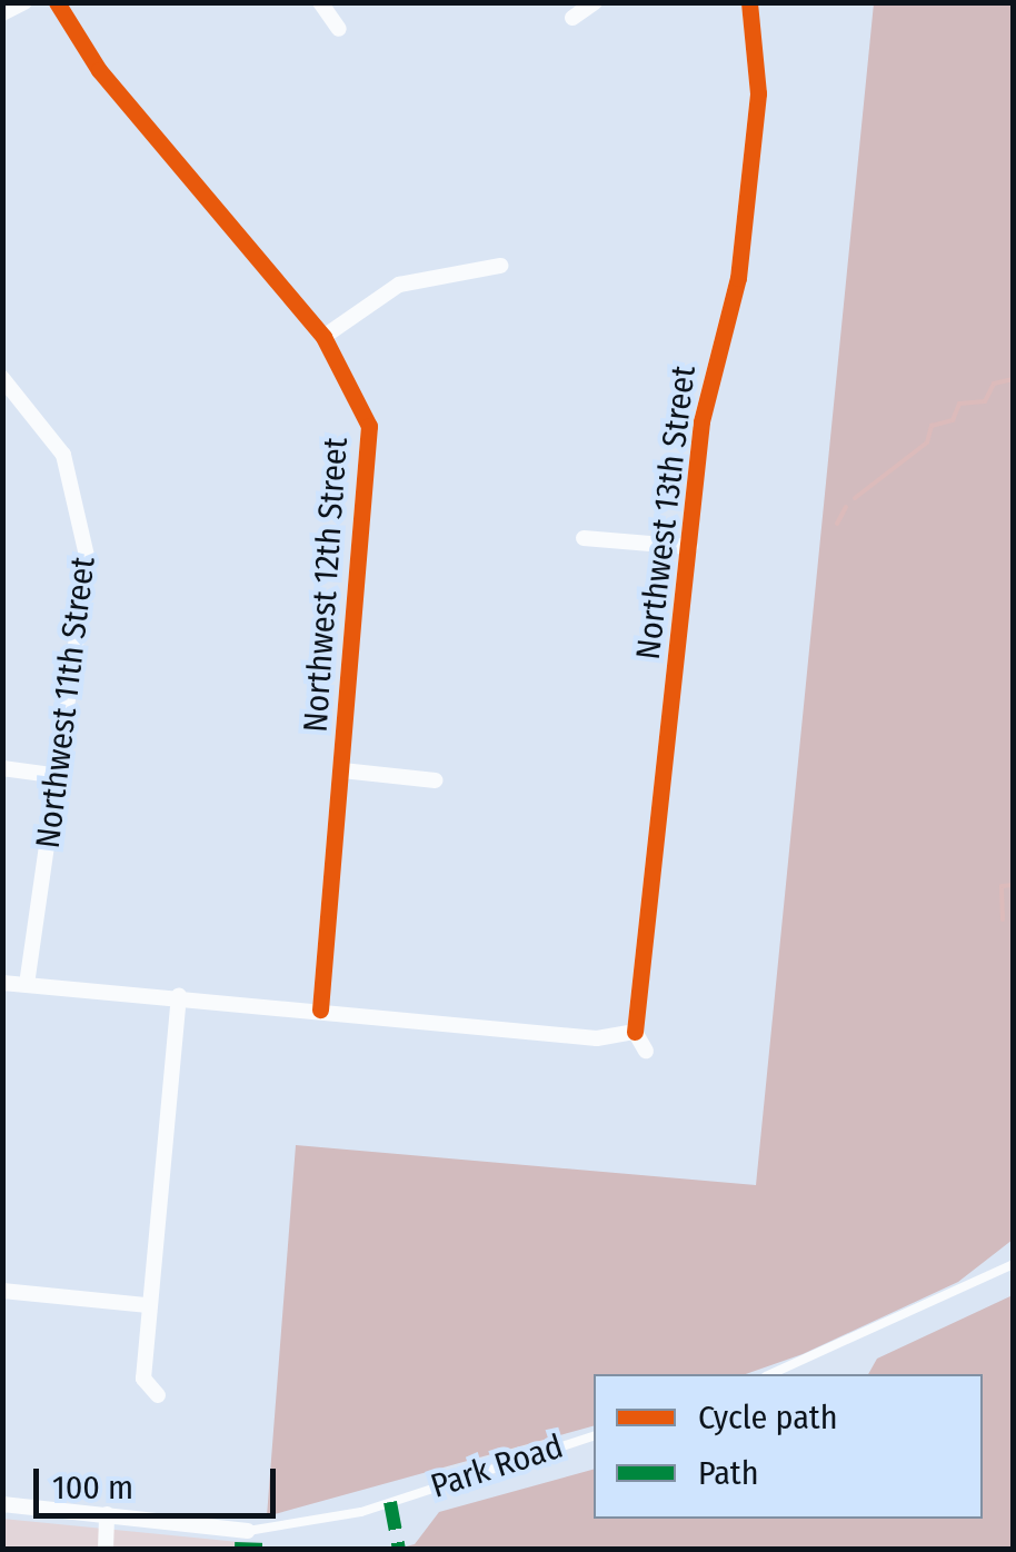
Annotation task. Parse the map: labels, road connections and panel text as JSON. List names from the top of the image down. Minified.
{"streets":{"street":["Northwest 13th Street","Northwest 12th Street","Northwest 11th Street","Park Road"]},"legend":["Cycle path","Path"],"scale_bar":"100 m"}
